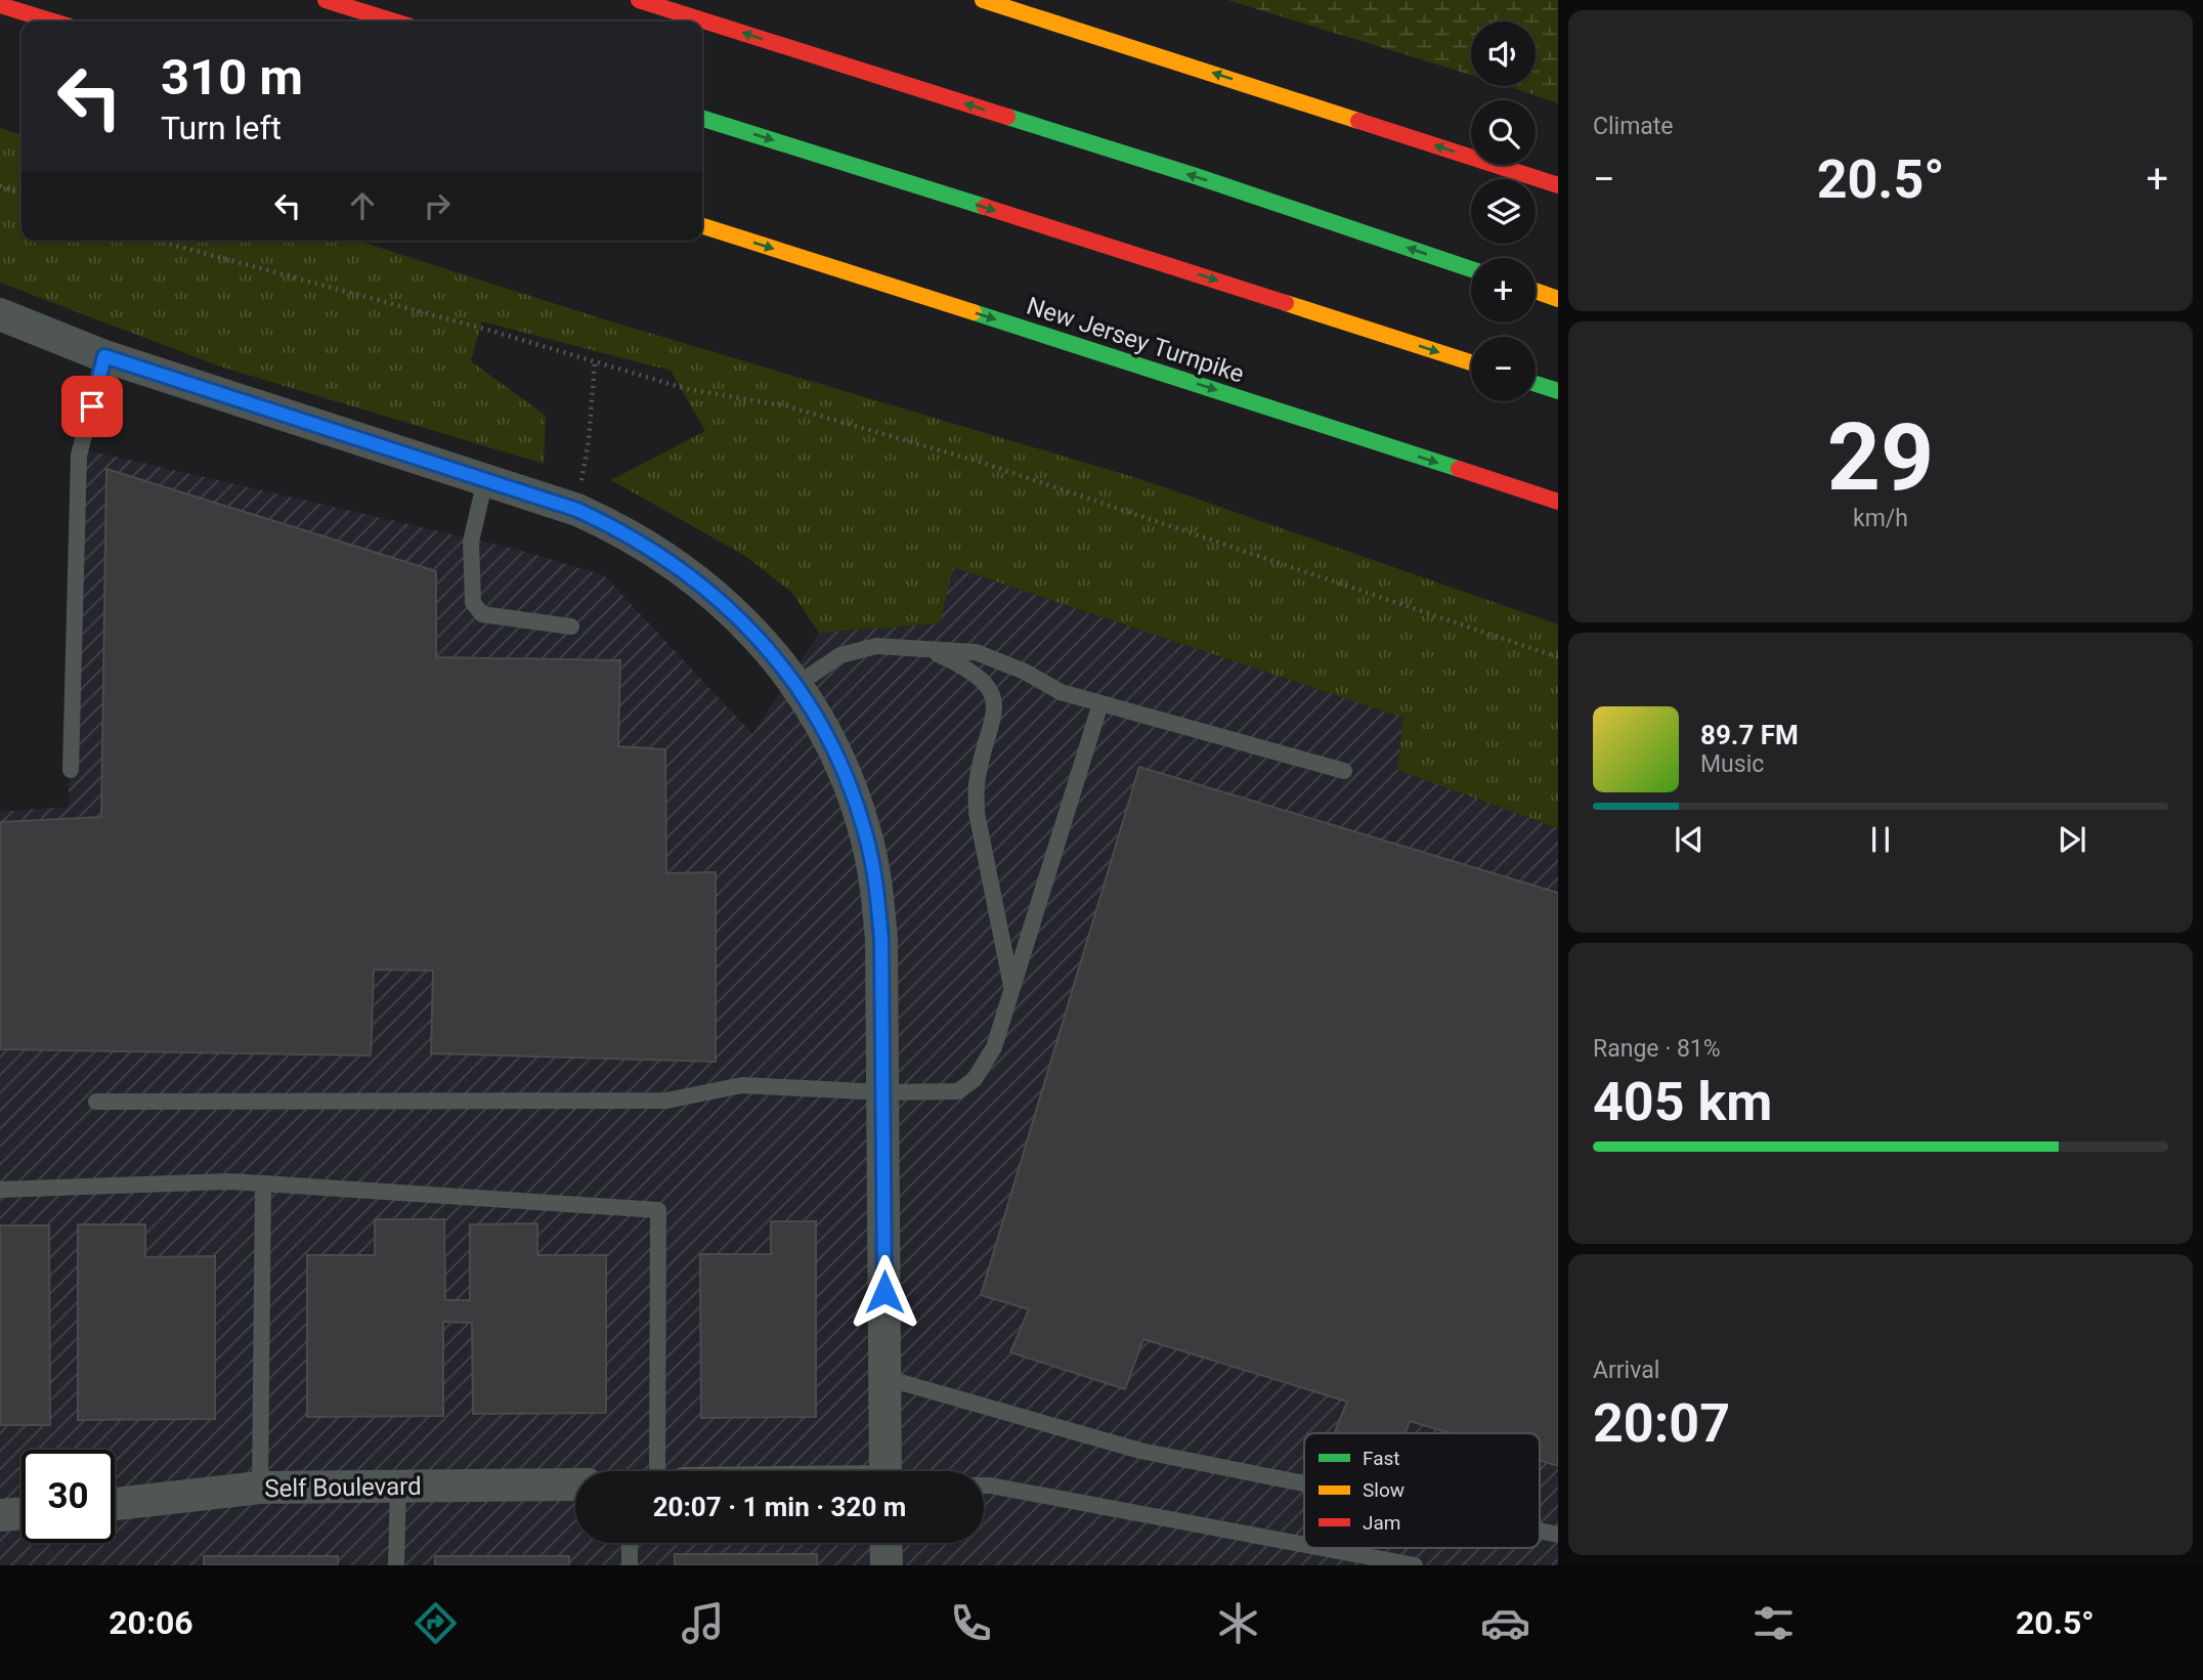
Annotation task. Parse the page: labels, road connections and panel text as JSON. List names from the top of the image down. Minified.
{"streets":{"highway":["New Jersey Turnpike"],"street":["Self Boulevard"]},"legend":["Fast","Slow","Jam"],"page":{"tile":["Climate",["29","km/h"],["Range · 81%","405 km"],["Arrival","20:07"]],"map_buttons":["+","−"],"turn":["310 m","Turn left"],"heat":["−","20.5°","+"],"song":["89.7 FM","Music"],"limit":"30","trip":"20:07 · 1 min · 320 m","tabs":["20:06","20.5°"]}}
